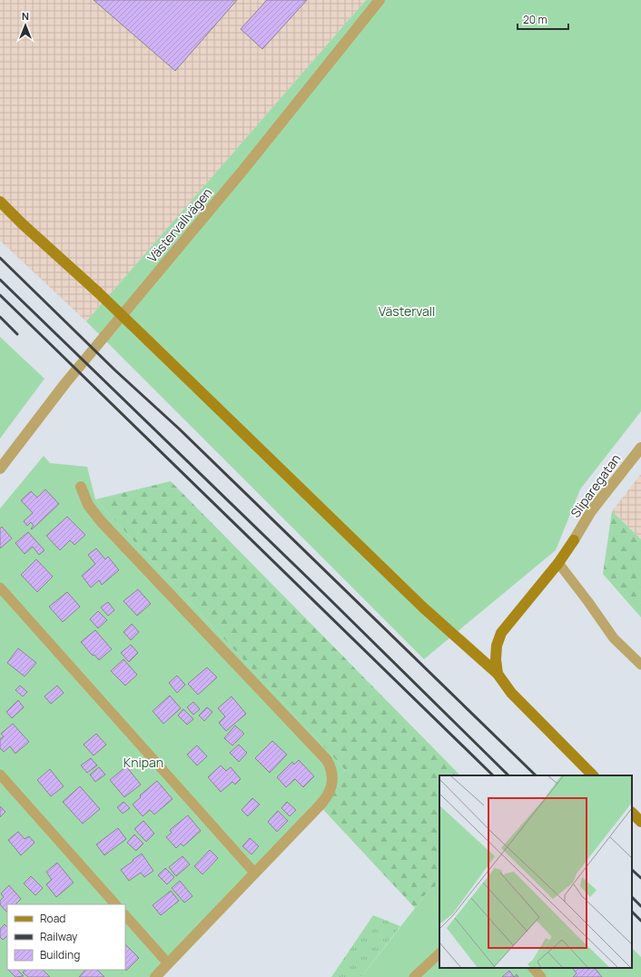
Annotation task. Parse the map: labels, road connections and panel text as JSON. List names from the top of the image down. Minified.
{"streets":{"street":["Västervallvägen","Sliparegatan"]},"parks":["Västervall","Knipan"],"legend":["Road","Railway","Building"],"scale_bar":"20 m","north":"top"}
